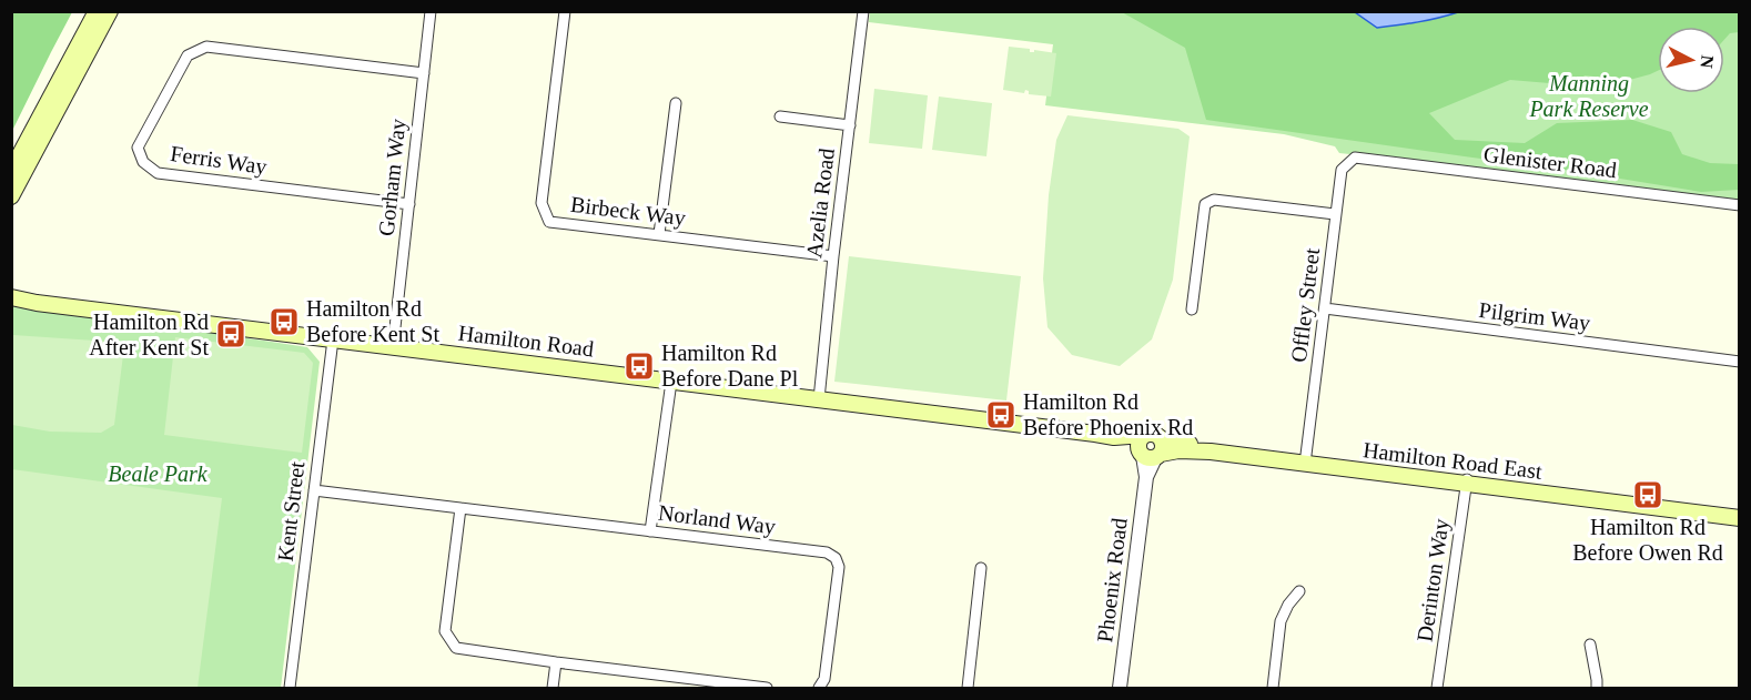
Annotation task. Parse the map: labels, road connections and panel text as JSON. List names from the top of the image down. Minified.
{"streets":{"main road":["Hamilton Road","Hamilton Road East"],"street":["Ferris Way","Glenister Road","Gorham Way","Azelia Road","Birbeck Way","Offley Street","Pilgrim Way","Kent Street","Norland Way","Phoenix Road","Derinton Way"]},"crossings":[["Ferris Way","Gorham Way"],["Glenister Road","Offley Street"],["Gorham Way","Hamilton Road"],["Azelia Road","Birbeck Way"],["Azelia Road","Hamilton Road"],["Offley Street","Pilgrim Way"],["Offley Street","Hamilton Road East"],["Hamilton Road","Hamilton Road East"],["Hamilton Road","Kent Street"],["Hamilton Road","Phoenix Road"],["Hamilton Road East","Phoenix Road"],["Hamilton Road East","Derinton Way"],["Kent Street","Norland Way"]],"parks":["Manning Park Reserve","Beale Park"],"places":{"bus stop":["Hamilton Rd Before Kent St","Hamilton Rd After Kent St","Hamilton Rd Before Dane Pl","Hamilton Rd Before Phoenix Rd","Hamilton Rd Before Owen Rd"]},"north":"right"}
